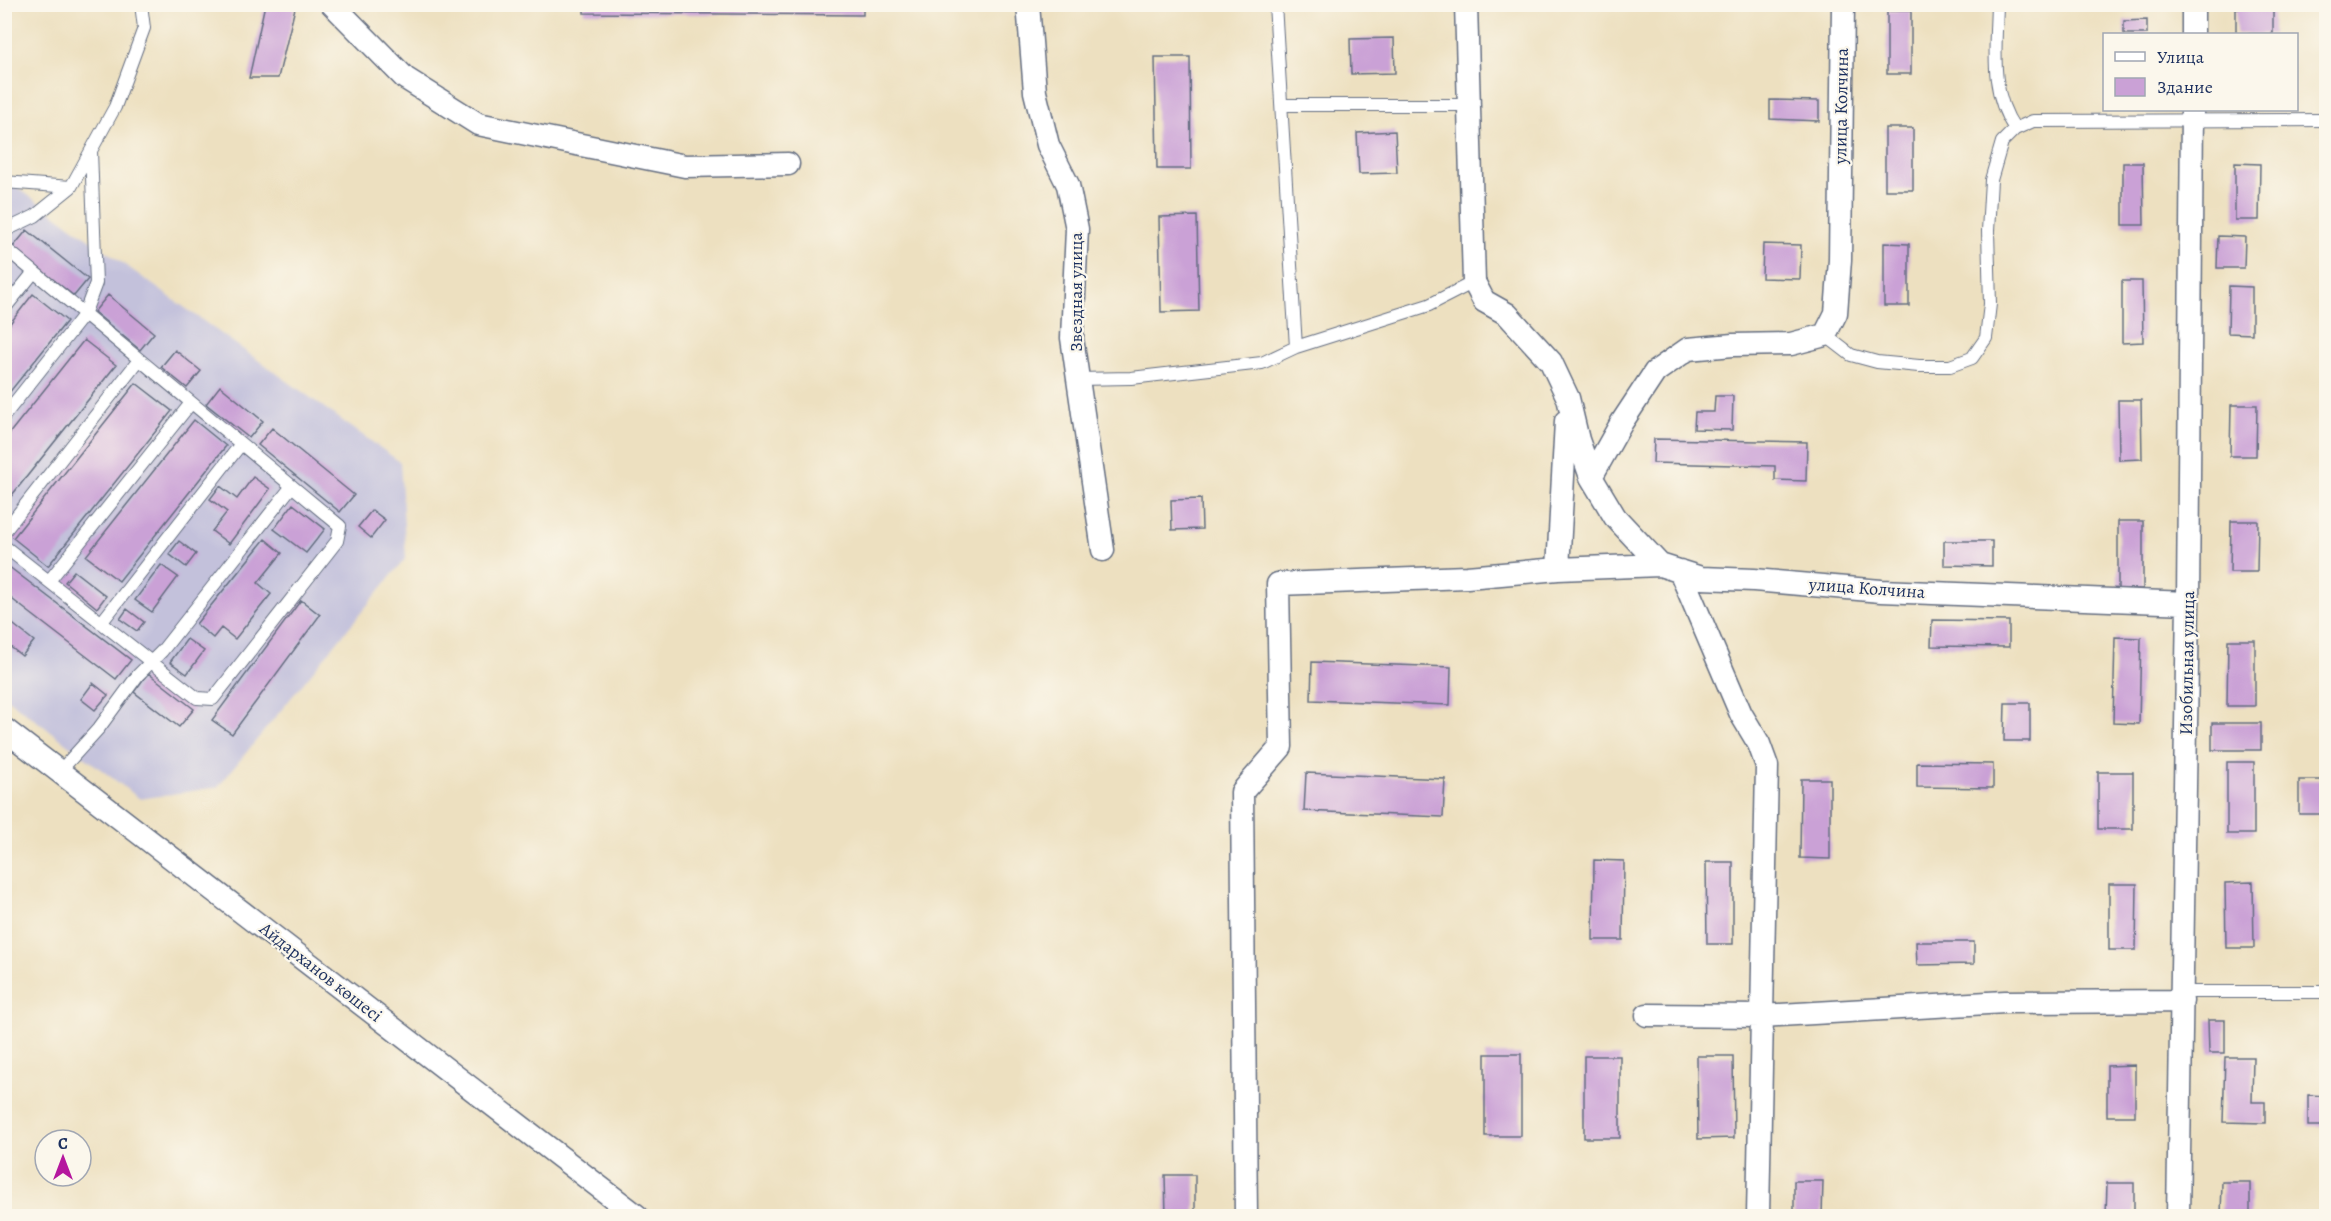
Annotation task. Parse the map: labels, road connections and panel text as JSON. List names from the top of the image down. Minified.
{"streets":{"street":["улица Колчина","Звездная улица","Изобильная улица","Айдарханов көшесі"]},"crossings":[["улица Колчина","Изобильная улица"]],"legend":["Улица","Здание"],"north":"top"}
